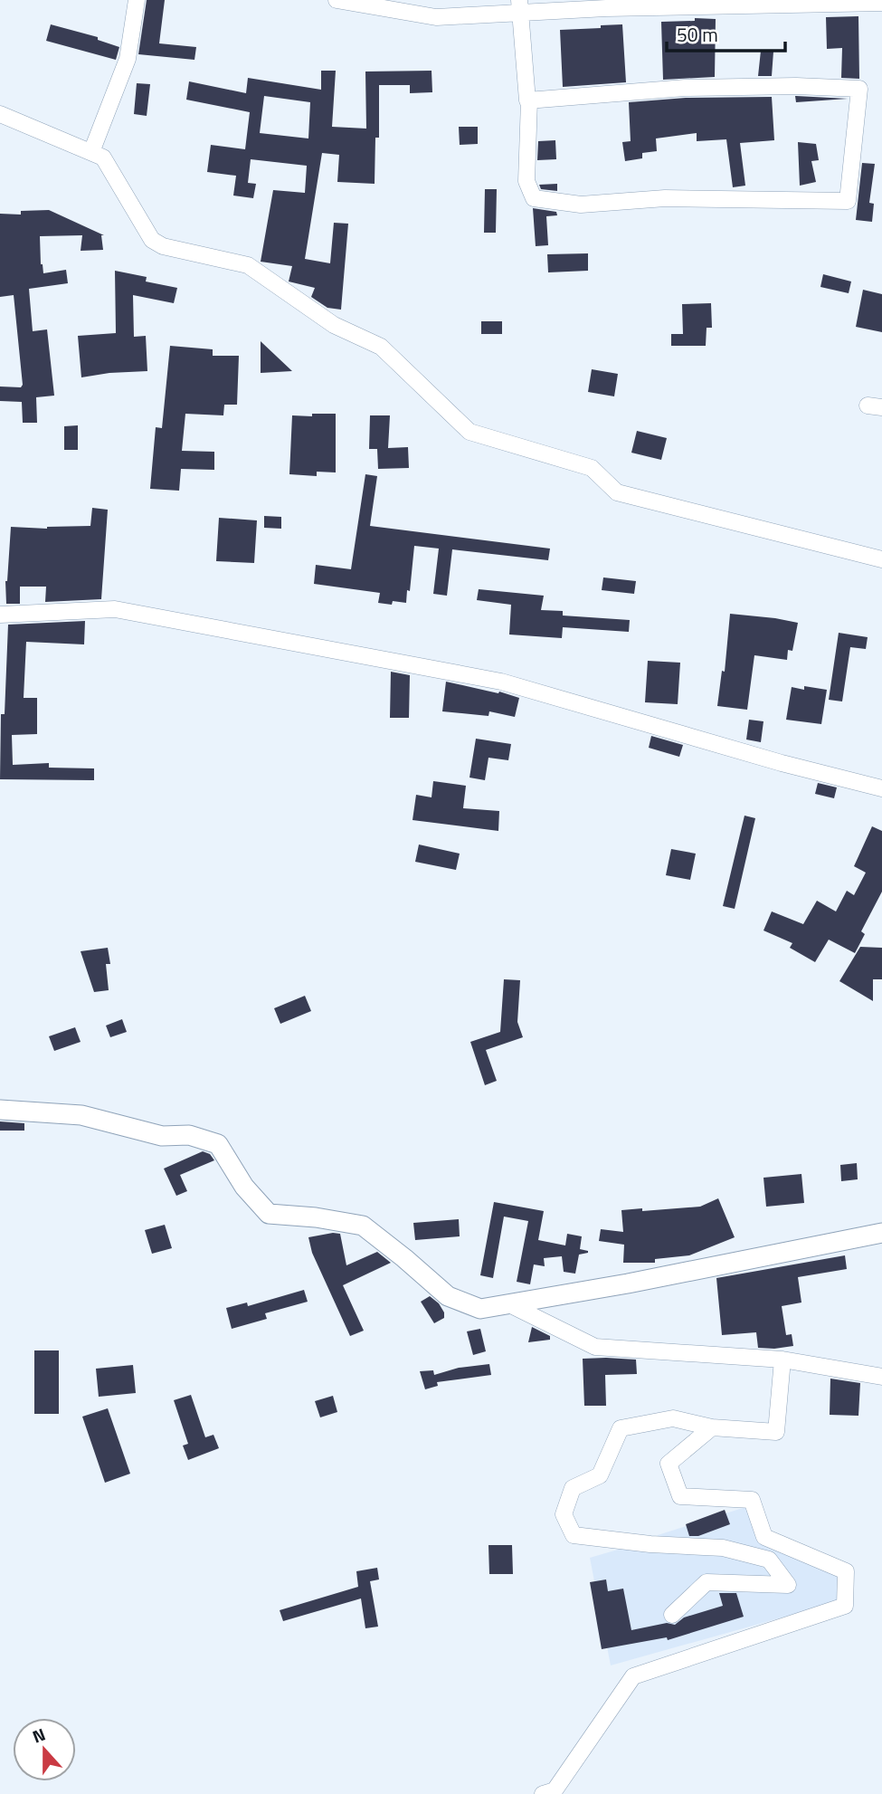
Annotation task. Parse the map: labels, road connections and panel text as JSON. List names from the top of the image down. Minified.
{"scale_bar":"50 m","north":"top"}
